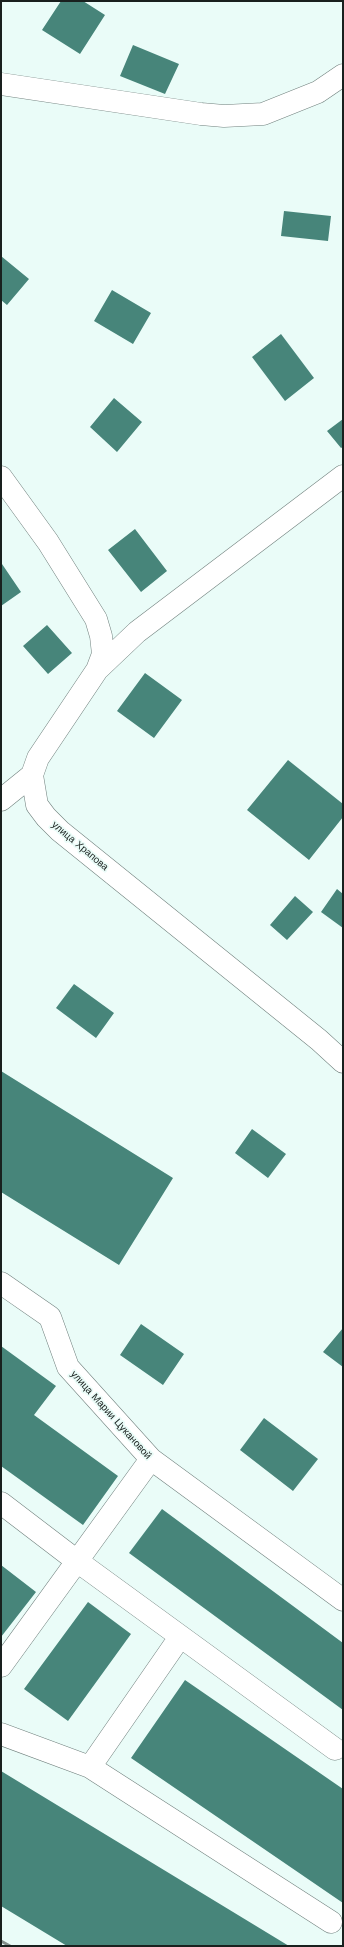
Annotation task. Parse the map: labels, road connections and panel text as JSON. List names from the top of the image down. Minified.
{"streets":{"street":["улица Храпова","улица Марии Цукановой"]}}
